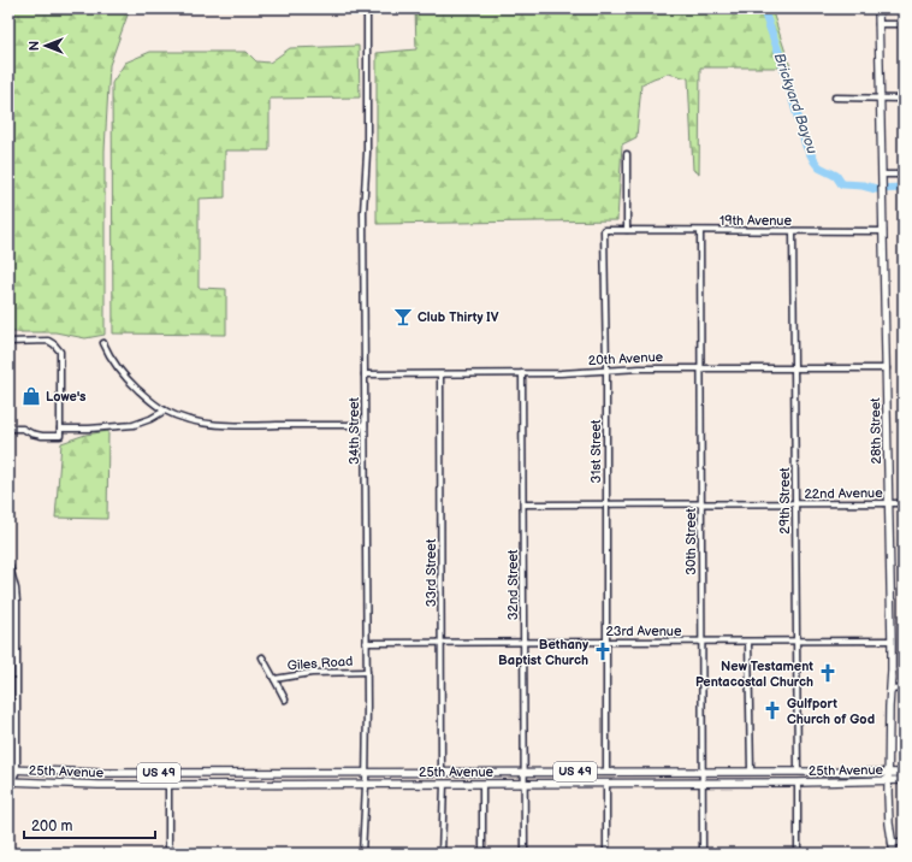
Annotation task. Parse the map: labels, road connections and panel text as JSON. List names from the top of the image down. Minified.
{"streets":{"main road":["28th Street","25th Avenue","US 49"],"street":["19th Avenue","20th Avenue","34th Street","31st Street","22nd Avenue","29th Street","30th Street","33rd Street","32nd Street","23rd Avenue","Giles Road"]},"crossings":[["19th Avenue","28th Street"],["19th Avenue","31st Street"],["19th Avenue","29th Street"],["19th Avenue","30th Street"],["20th Avenue","34th Street"],["20th Avenue","28th Street"],["20th Avenue","31st Street"],["20th Avenue","29th Street"],["20th Avenue","30th Street"],["20th Avenue","33rd Street"],["20th Avenue","32nd Street"],["34th Street","23rd Avenue"],["34th Street","Giles Road"],["34th Street","25th Avenue"],["28th Street","22nd Avenue"],["28th Street","23rd Avenue"],["28th Street","25th Avenue"],["31st Street","22nd Avenue"],["31st Street","23rd Avenue"],["31st Street","25th Avenue"],["22nd Avenue","29th Street"],["22nd Avenue","30th Street"],["22nd Avenue","32nd Street"],["29th Street","23rd Avenue"],["29th Street","25th Avenue"],["30th Street","23rd Avenue"],["30th Street","25th Avenue"],["33rd Street","23rd Avenue"],["33rd Street","25th Avenue"],["32nd Street","23rd Avenue"],["32nd Street","25th Avenue"]],"water":["Brickyard Bayou"],"places":{"bar":["Club Thirty IV"],"shop":["Lowe's"],"church":["Bethany Baptist Church","New Testament Pentacostal Church","Gulfport Church of God"]},"scale_bar":"200 m","north":"left"}
